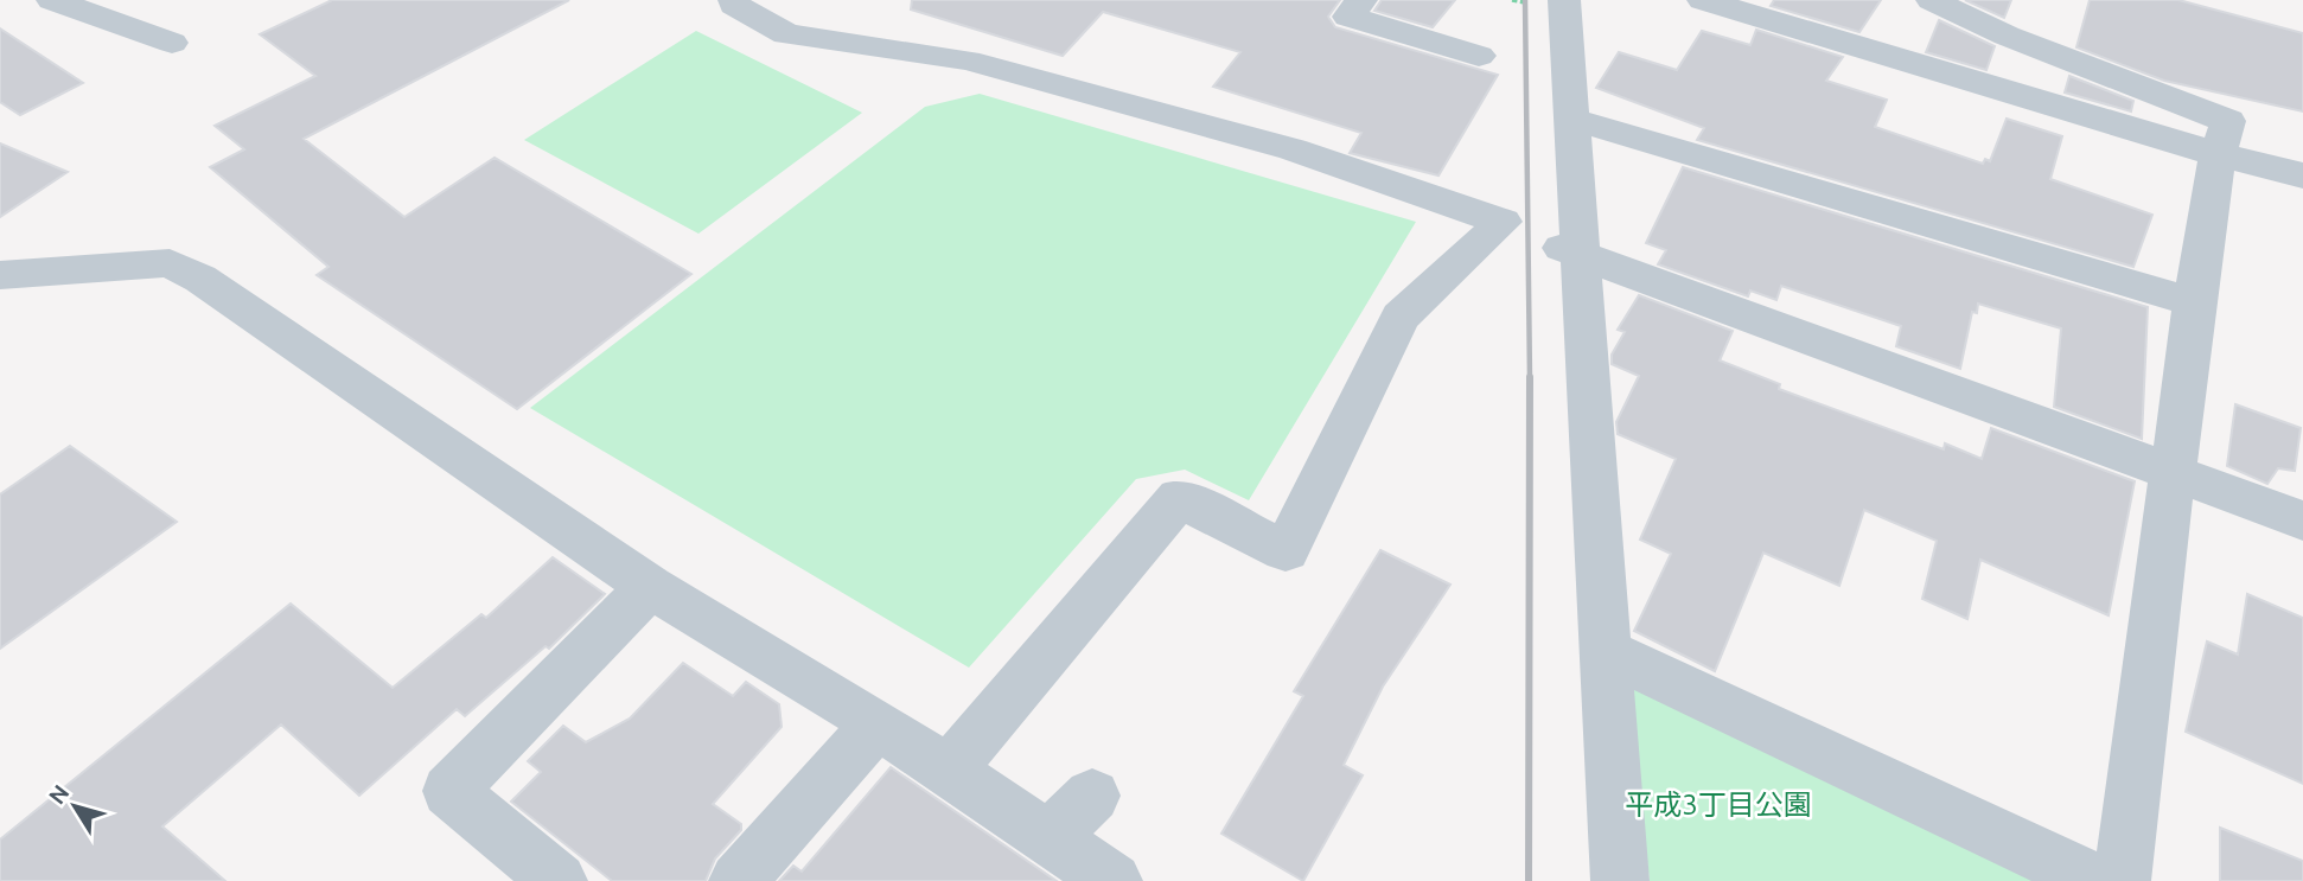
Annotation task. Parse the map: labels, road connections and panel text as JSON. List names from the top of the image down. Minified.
{"parks":["平成3丁目公園"],"north":"top left"}
